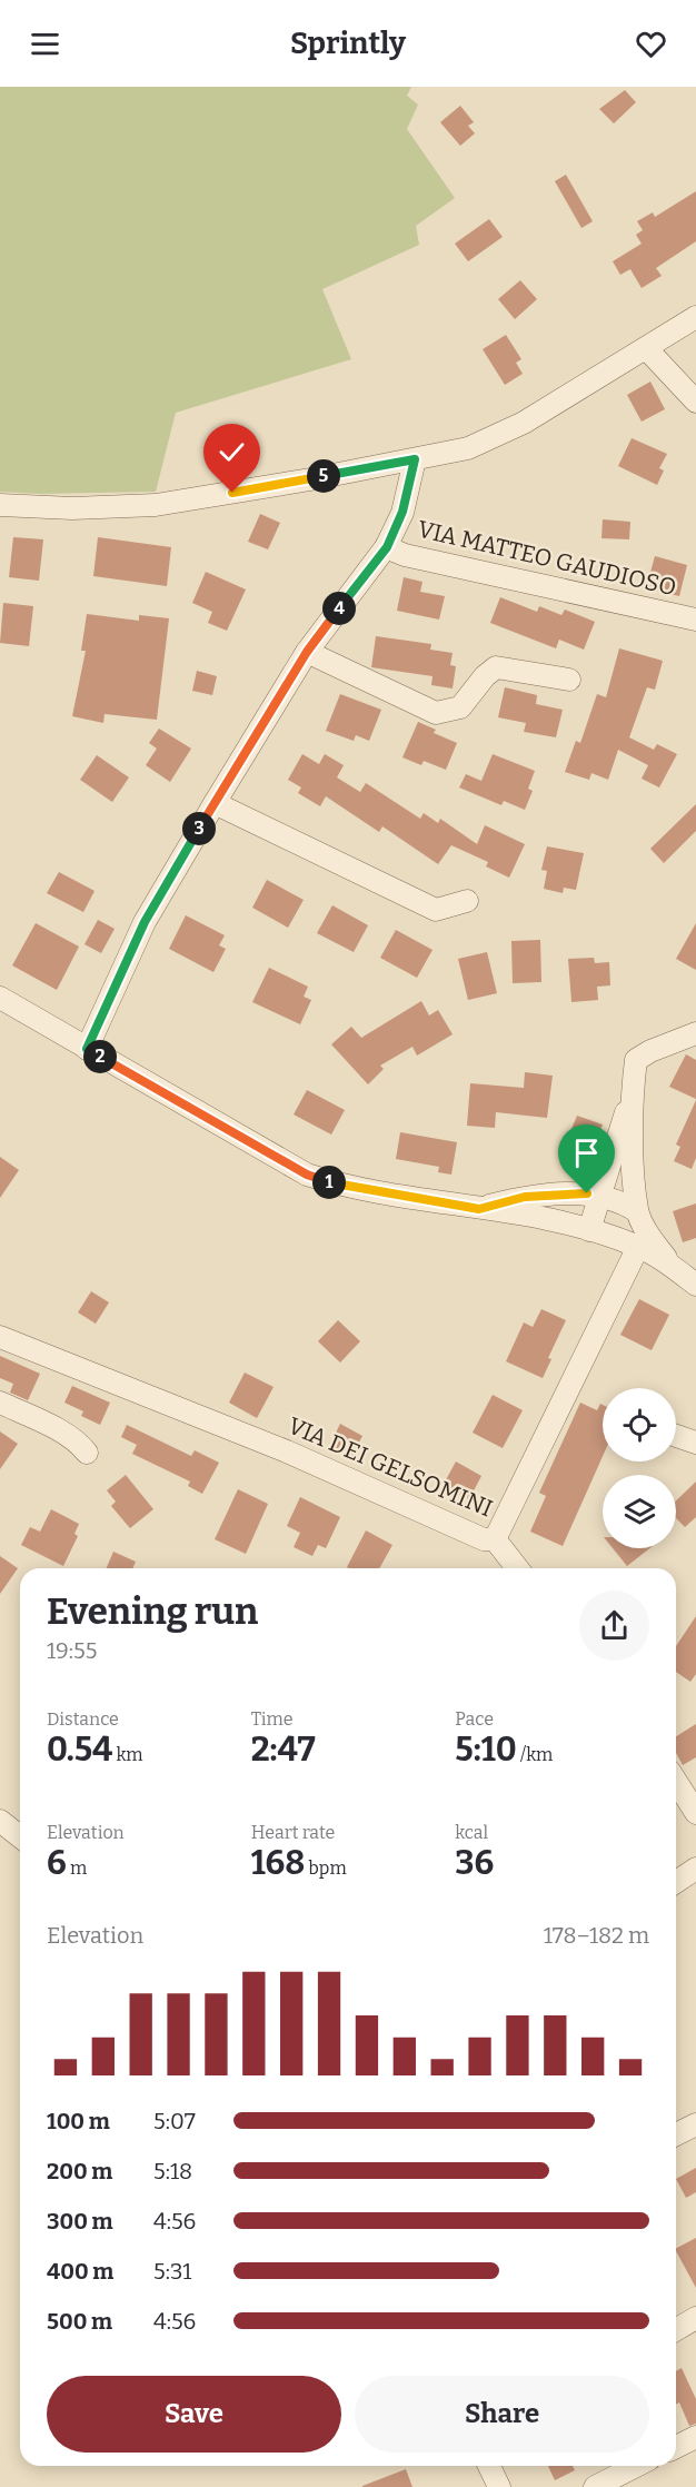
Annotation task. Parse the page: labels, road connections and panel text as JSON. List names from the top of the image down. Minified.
{"streets":{"street":["VIA MATTEO GAUDIOSO","VIA DEI GELSOMINI"]},"page":{"header":"Sprintly","pins":["5","4","3","2","1"],"heading":["Evening run","19:55"],"stats":[["Distance","0.54 km"],["Time","2:47"],["Pace","5:10 /km"],["Elevation","6 m"],["Heart rate","168 bpm"],["kcal","36"]],"chart":["Elevation","178–182 m"],"list":[{"name":"100 m","note":"5:07"},{"name":"200 m","note":"5:18"},{"name":"300 m","note":"4:56"},{"name":"400 m","note":"5:31"},{"name":"500 m","note":"4:56"}],"buttons":["Save","Share"]}}
